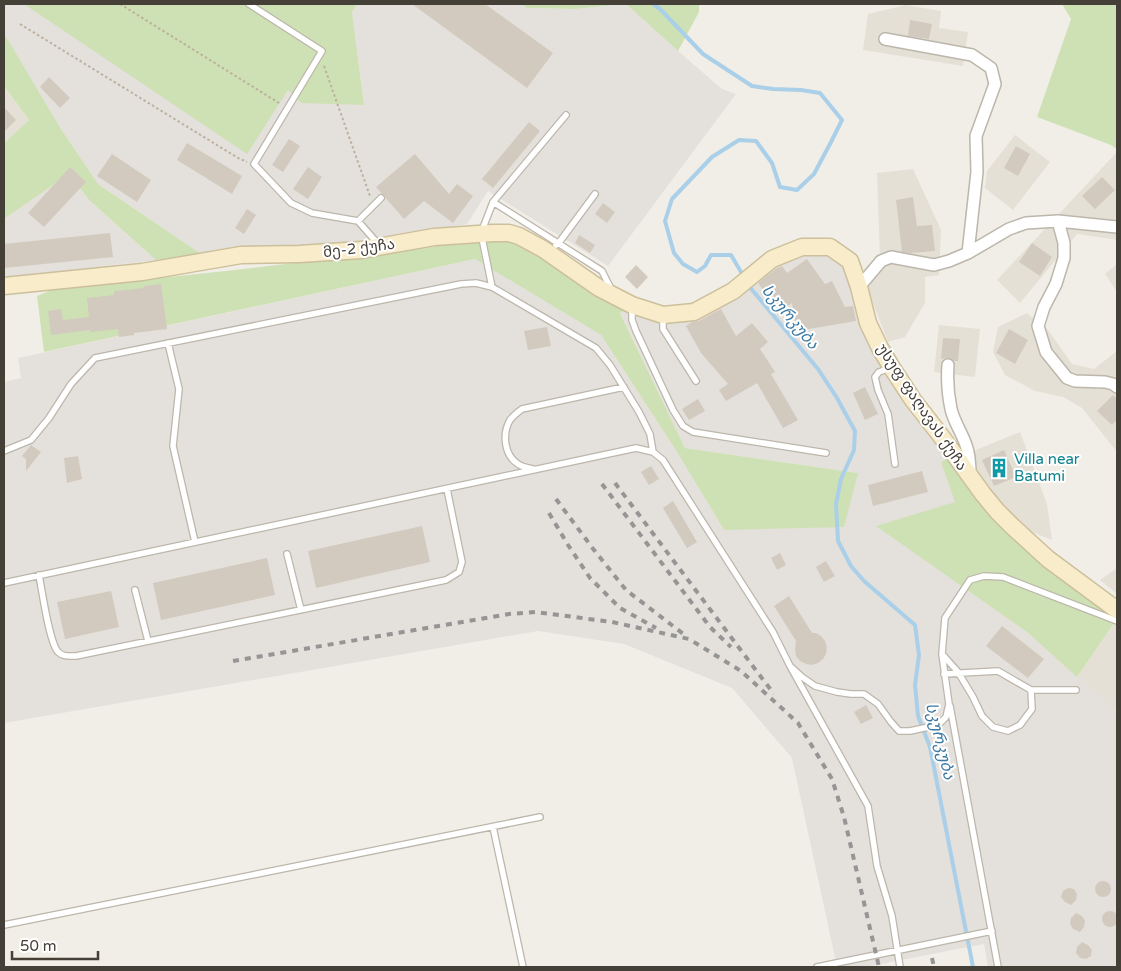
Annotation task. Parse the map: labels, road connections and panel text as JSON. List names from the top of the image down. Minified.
{"streets":{"street":["მე-2 ქუჩა","უსუფ ფაღავას ქუჩა"]},"crossings":[["მე-2 ქუჩა","უსუფ ფაღავას ქუჩა"]],"water":["სკურკუბა"],"places":{"building":["Villa near Batumi"]},"scale_bar":"50 m"}
